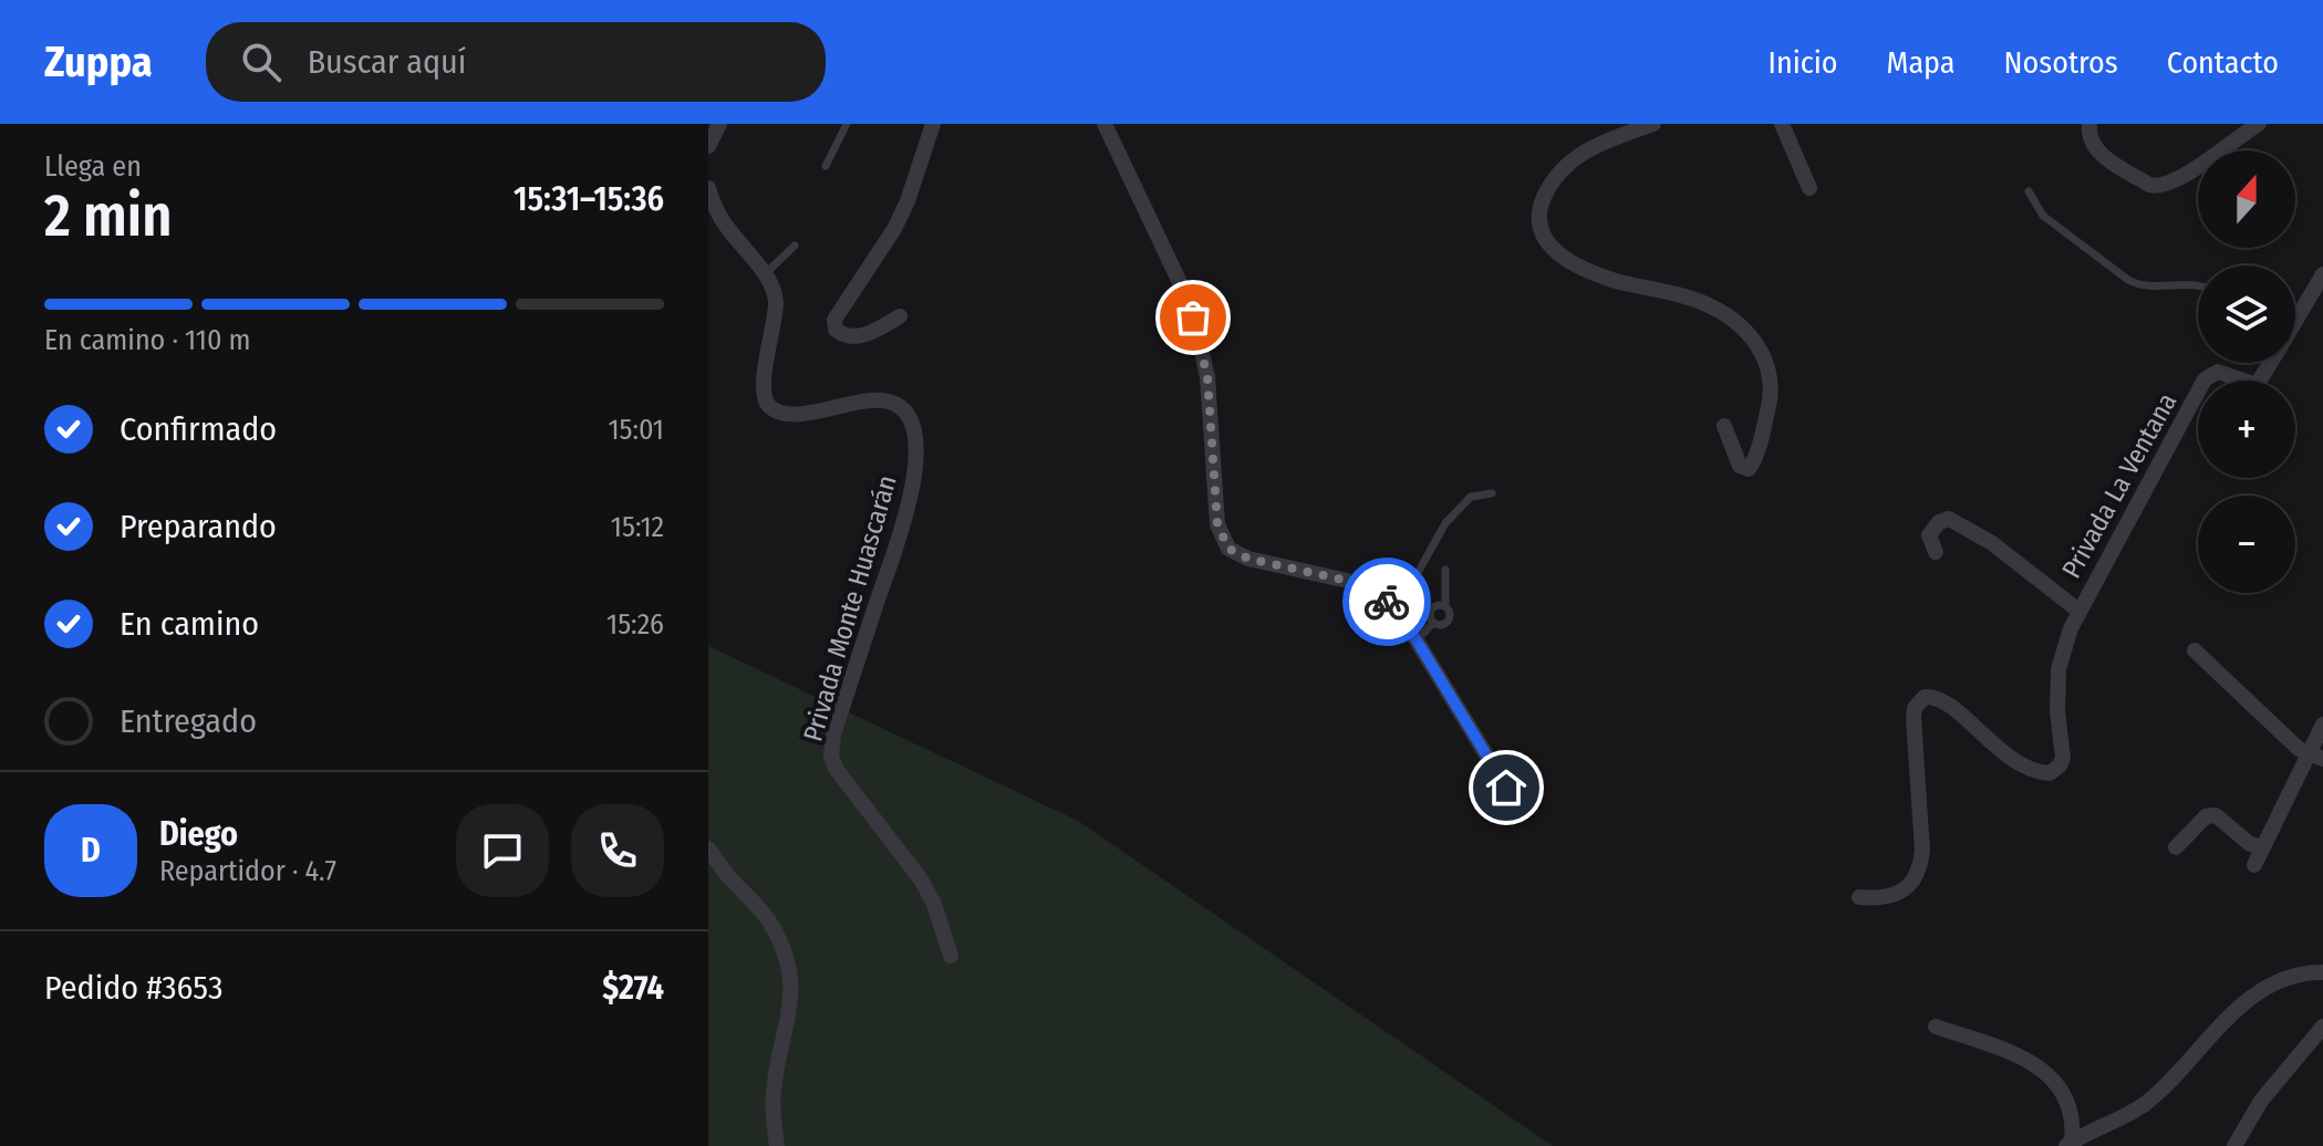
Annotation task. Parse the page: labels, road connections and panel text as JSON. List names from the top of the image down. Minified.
{"streets":{"street":["Privada La Ventana","Privada Monte Huascarán"]},"north":"top","page":{"header":"Zuppa","search":"Buscar aquí","nav":["Inicio","Mapa","Nosotros","Contacto"],"heading":["2 min","Llega en","15:31–15:36"],"panel":["Diego","Repartidor · 4.7","Pedido #3653","$274"],"map_buttons":["+","−"],"bar":"En camino · 110 m","list":[["Confirmado","15:01"],["Preparando","15:12"],["En camino","15:26"],"Entregado"],"round":"D"}}
